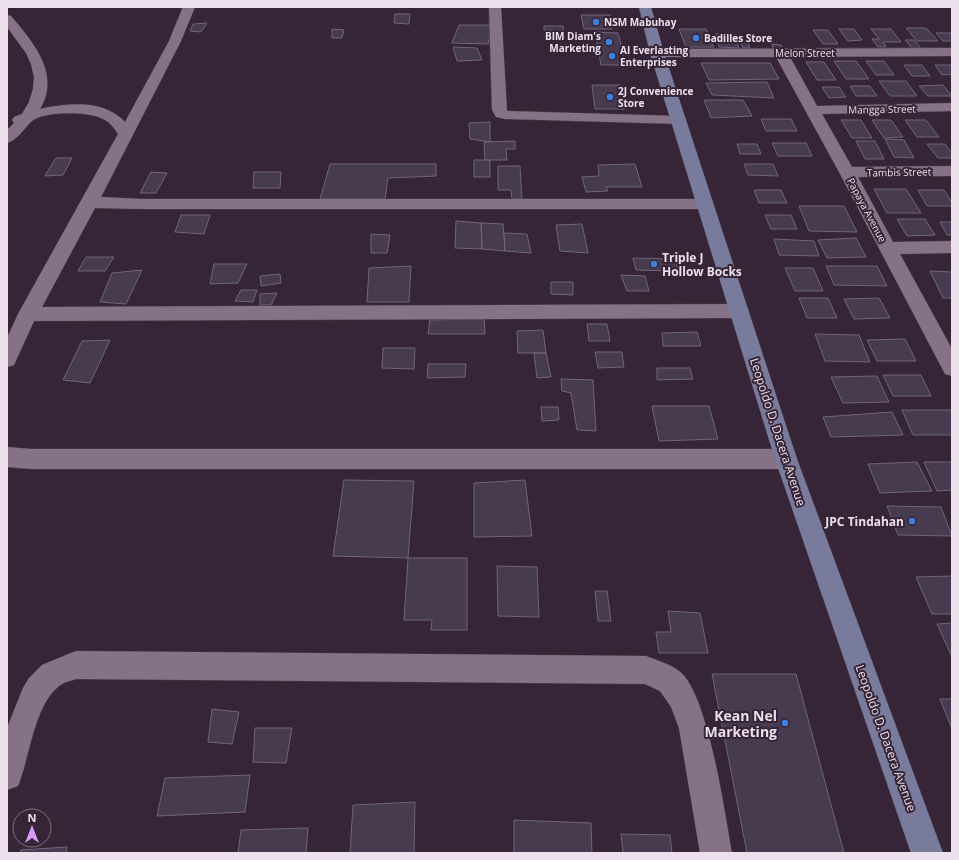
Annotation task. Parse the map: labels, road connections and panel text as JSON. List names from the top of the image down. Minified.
{"streets":{"main road":["Leopoldo D. Dacera Avenue"],"street":["Melon Street","Mangga Street","Tambis Street","Papaya Avenue"]},"crossings":[["Melon Street","Papaya Avenue"],["Melon Street","Leopoldo D. Dacera Avenue"],["Mangga Street","Papaya Avenue"],["Tambis Street","Papaya Avenue"]],"places":["NSM Mabuhay","Badilles Store","BIM Diam's Marketing","AI Everlasting Enterprises","2J Convenience Store","Triple J Hollow Bocks","JPC Tindahan","Kean Nel Marketing"],"north":"top"}
